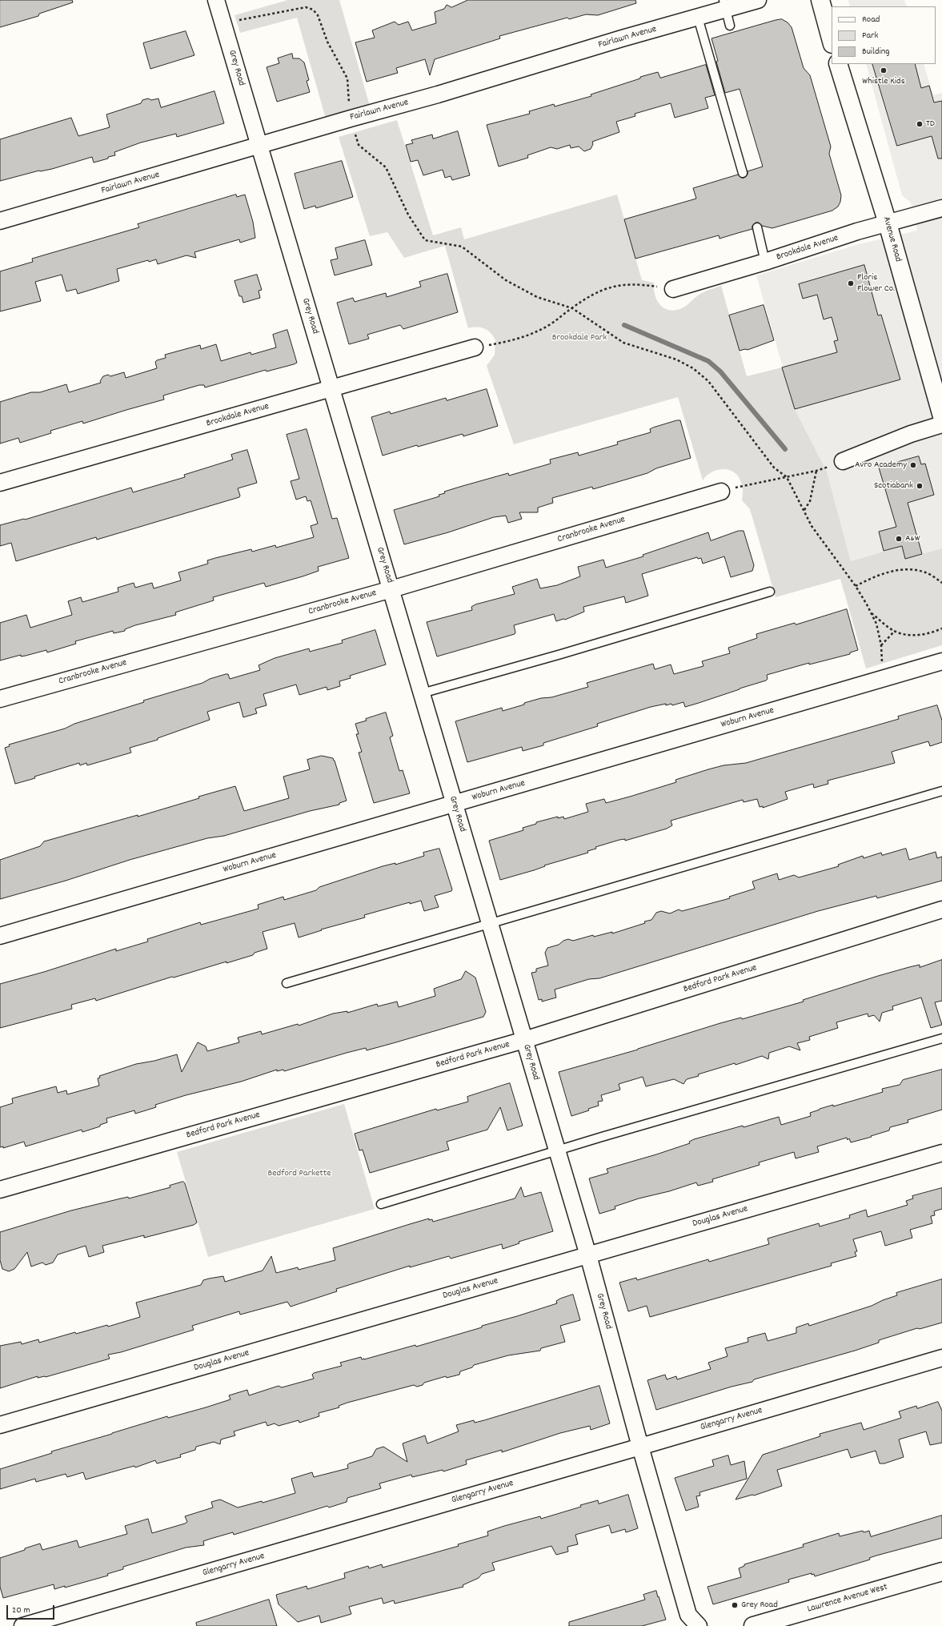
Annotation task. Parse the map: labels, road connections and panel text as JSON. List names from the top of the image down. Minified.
{"streets":{"main road":["Avenue Road","Lawrence Avenue West"],"street":["Fairlawn Avenue","Grey Road","Brookdale Avenue","Cranbrooke Avenue","Woburn Avenue","Bedford Park Avenue","Douglas Avenue","Glengarry Avenue"]},"crossings":[["Fairlawn Avenue","Grey Road"],["Grey Road","Brookdale Avenue"],["Grey Road","Cranbrooke Avenue"],["Grey Road","Woburn Avenue"],["Grey Road","Bedford Park Avenue"],["Grey Road","Douglas Avenue"],["Grey Road","Glengarry Avenue"],["Avenue Road","Brookdale Avenue"]],"parks":["Brookdale Park","Bedford Parkette"],"places":["Whistle Kids","TD","Floris Flower Co.","Avro Academy","Scotiabank","A&W","Grey Road"],"legend":["Road","Park","Building"],"scale_bar":"20 m"}
